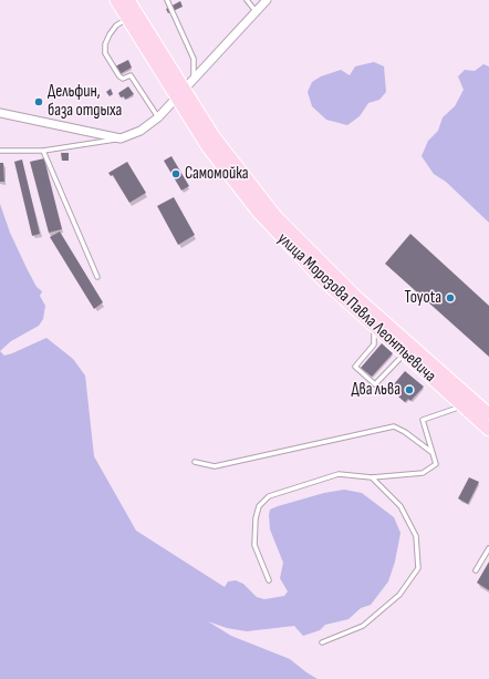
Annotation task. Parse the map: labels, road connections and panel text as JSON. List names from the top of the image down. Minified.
{"streets":{"main road":["улица Морозова Павла Леонтьевича"]},"places":["Дельфин, база отдыха","Самомойка","Toyota","Два льва"]}
